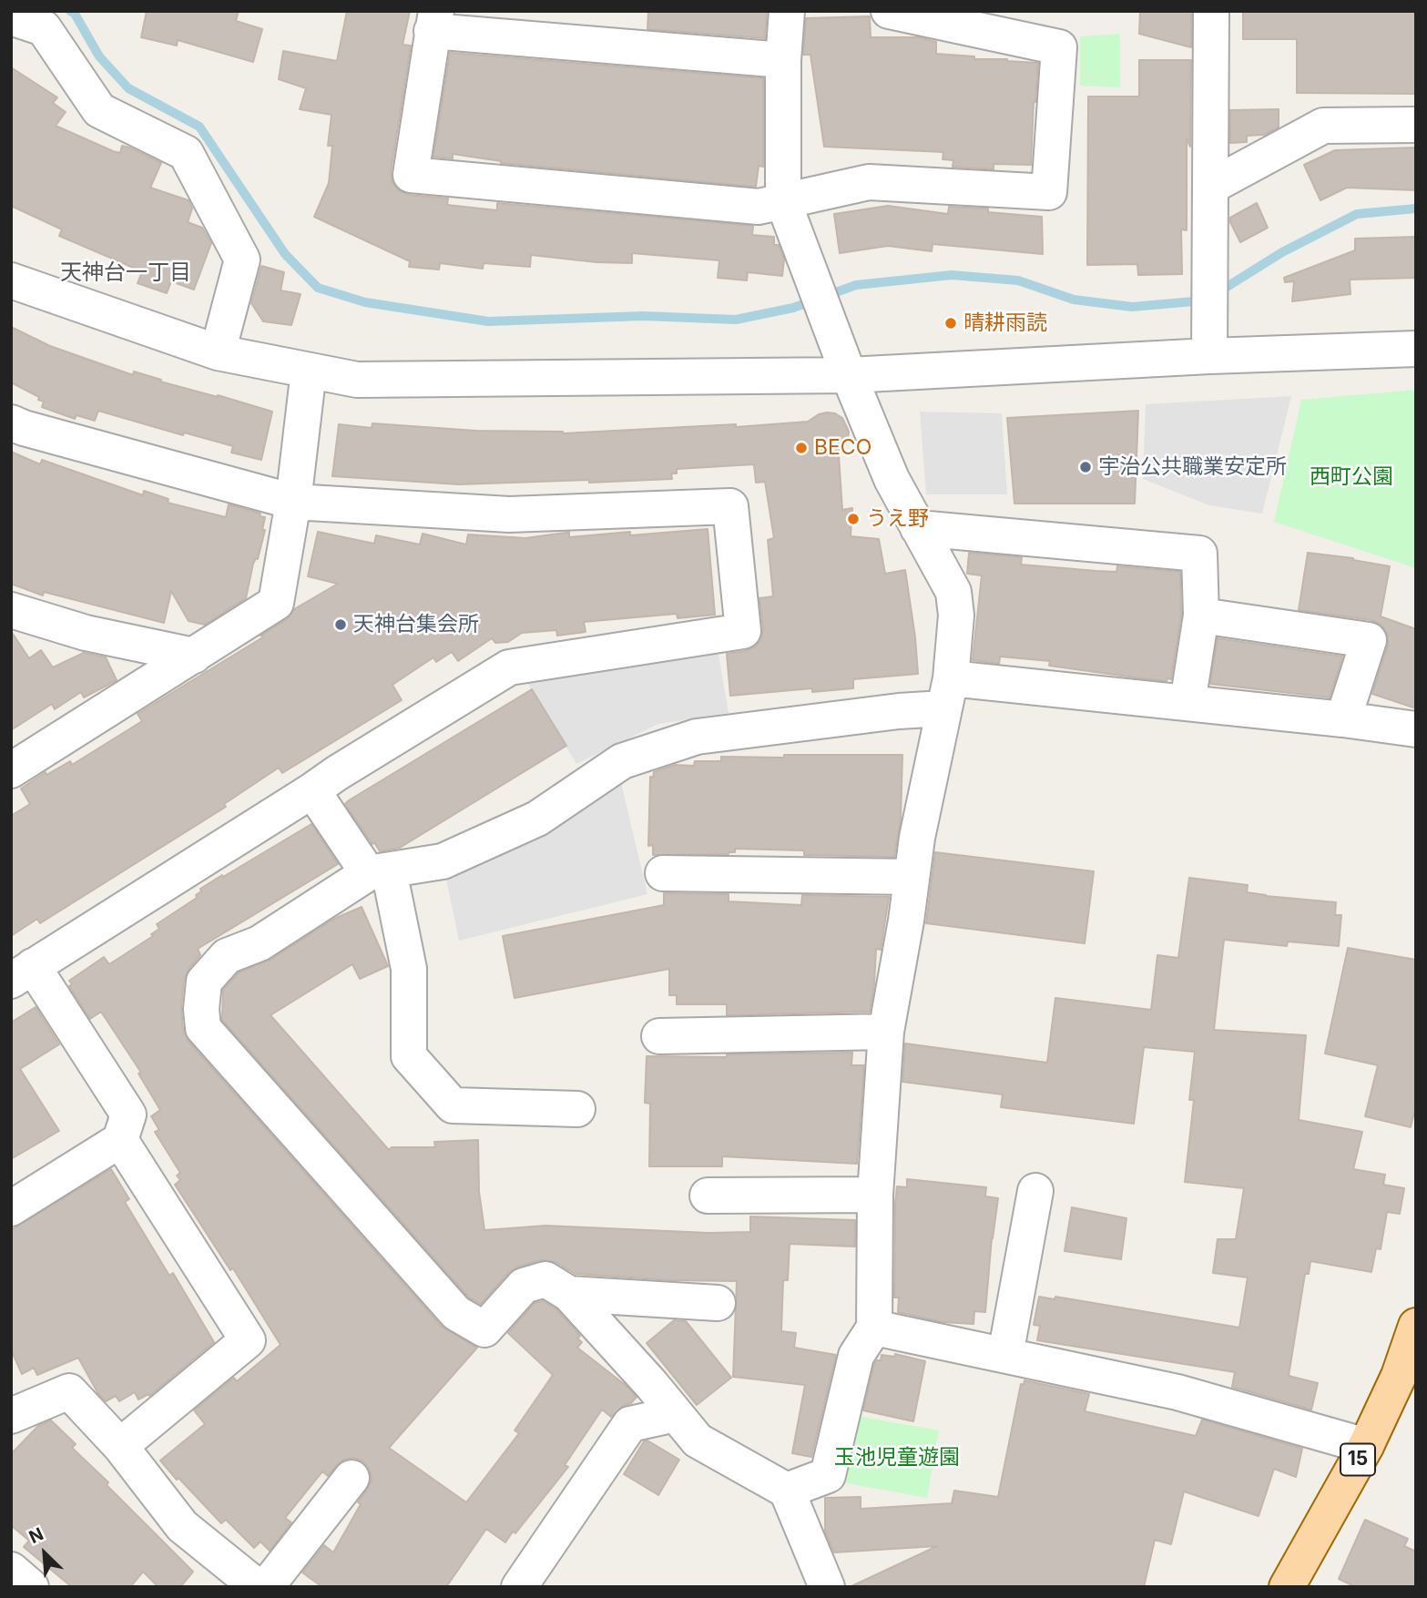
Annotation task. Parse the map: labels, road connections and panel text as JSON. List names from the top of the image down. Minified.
{"streets":{"main road":["15"]},"districts":["天神台一丁目"],"parks":["西町公園","玉池児童遊園"],"places":["晴耕雨読","BECO","宇治公共職業安定所","うえ野","天神台集会所"],"north":"top left"}
